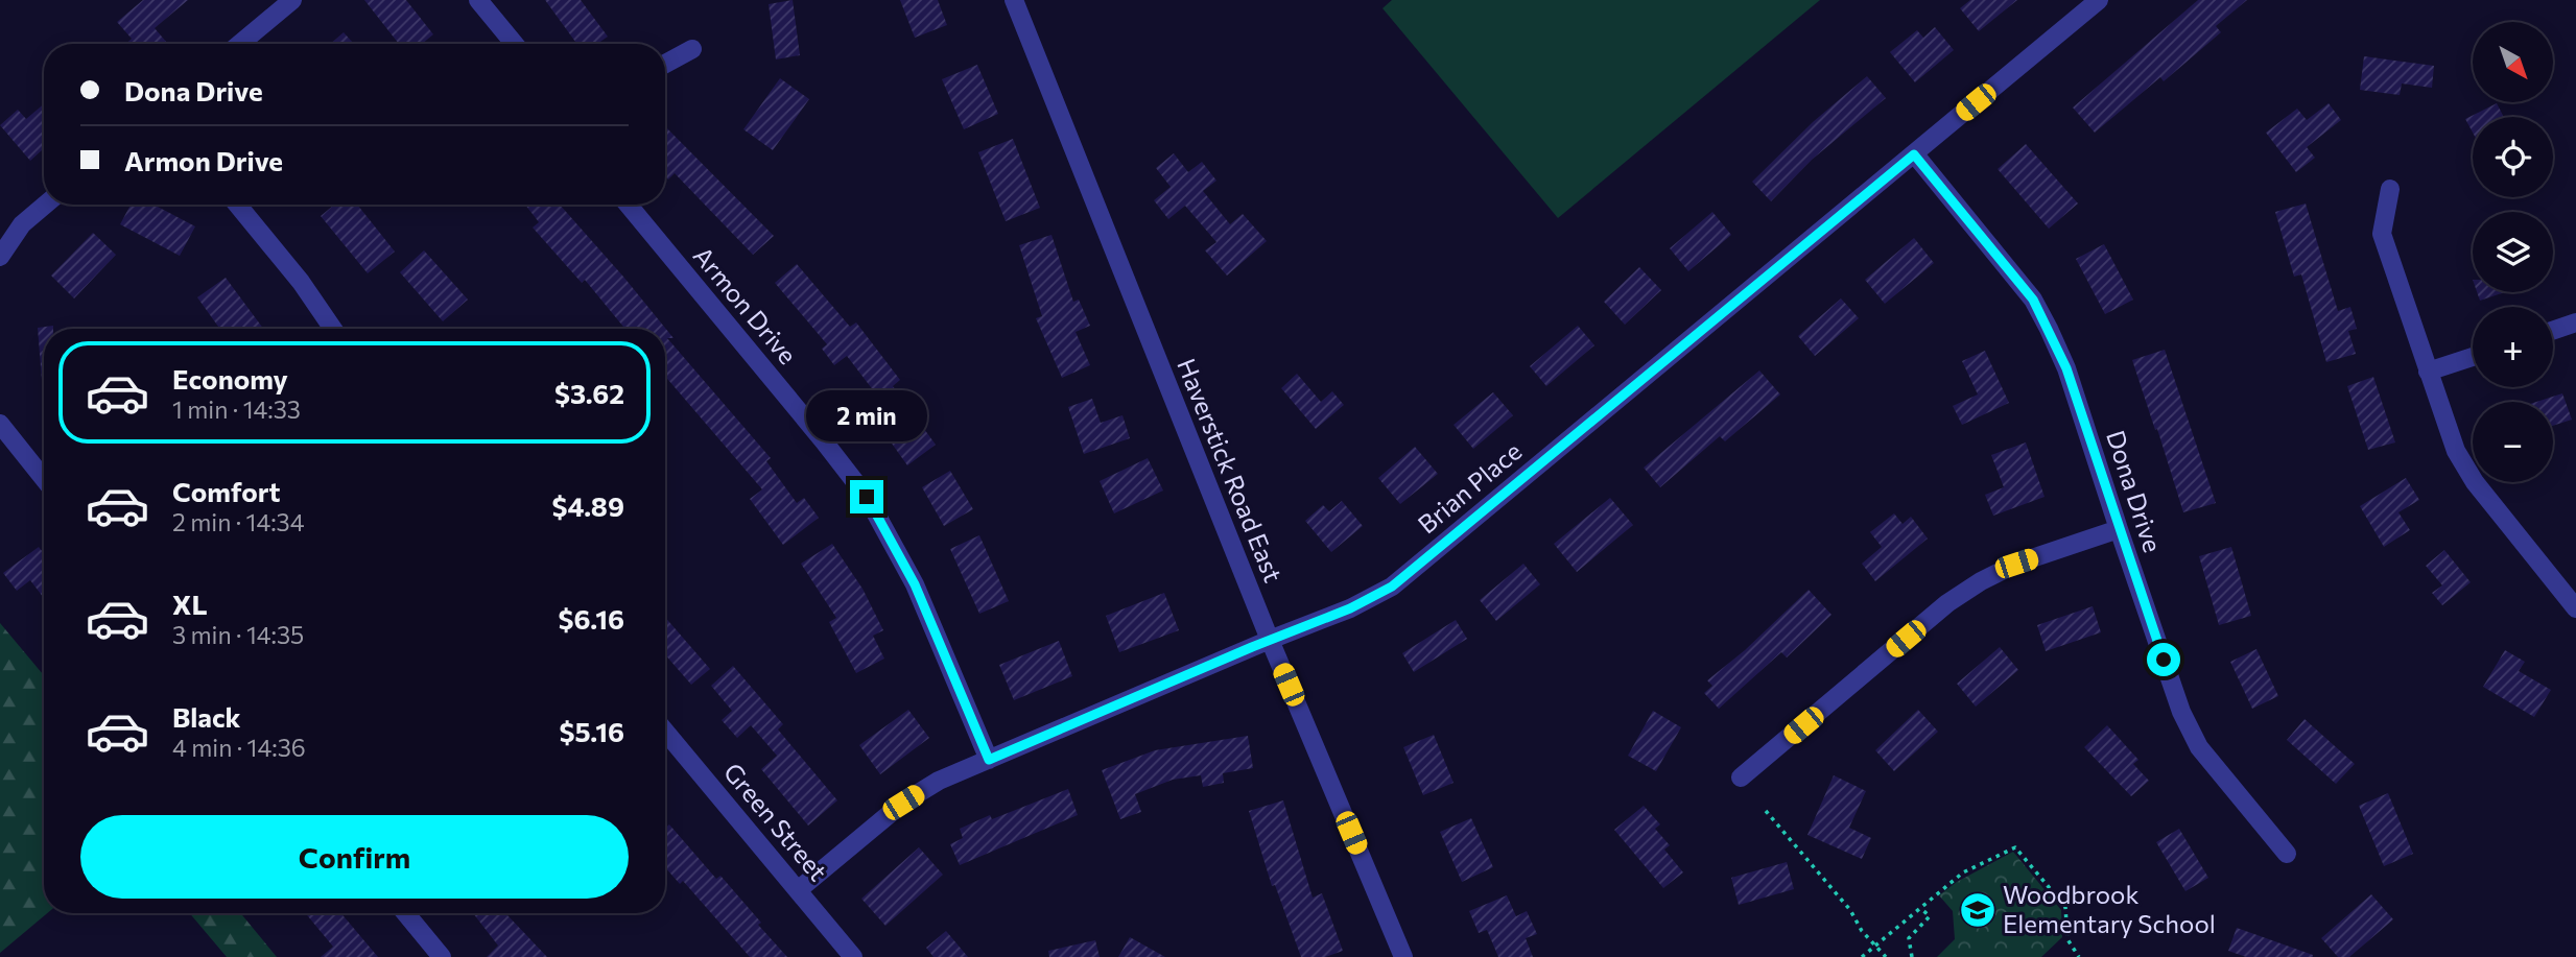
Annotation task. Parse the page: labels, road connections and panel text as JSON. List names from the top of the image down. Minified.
{"streets":{"street":["Armon Drive","Haverstick Road East","Brian Place","Dona Drive","Green Street"]},"crossings":[["Armon Drive","Brian Place"],["Haverstick Road East","Brian Place"],["Brian Place","Dona Drive"],["Brian Place","Green Street"]],"places":{"school or university":["Woodbrook Elementary School"]},"north":"bottom right","page":{"map_buttons":["+","−"],"banner":["Dona Drive","Armon Drive"],"list":[{"name":"Economy","note":"1 min · 14:33","value":"$3.62"},{"name":"Comfort","note":"2 min · 14:34","value":"$4.89"},{"name":"XL","note":"3 min · 14:35","value":"$6.16"},{"name":"Black","note":"4 min · 14:36","value":"$5.16"}],"bubble":"2 min","buttons":"Confirm"}}
